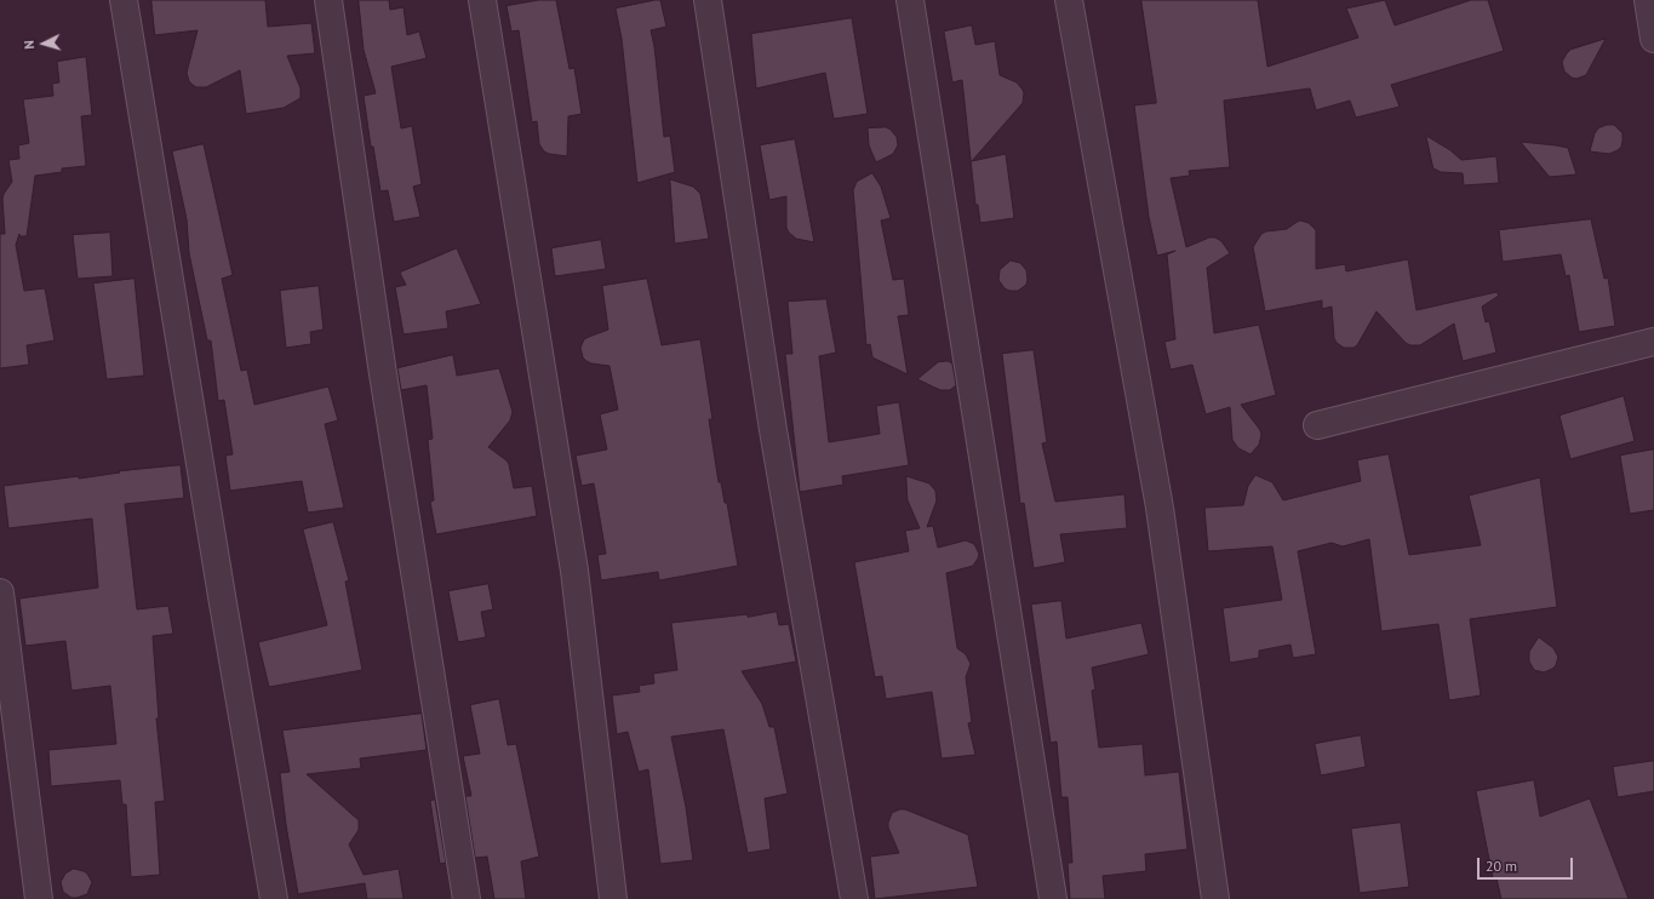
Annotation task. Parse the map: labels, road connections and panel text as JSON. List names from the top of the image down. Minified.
{"scale_bar":"20 m","north":"left"}
